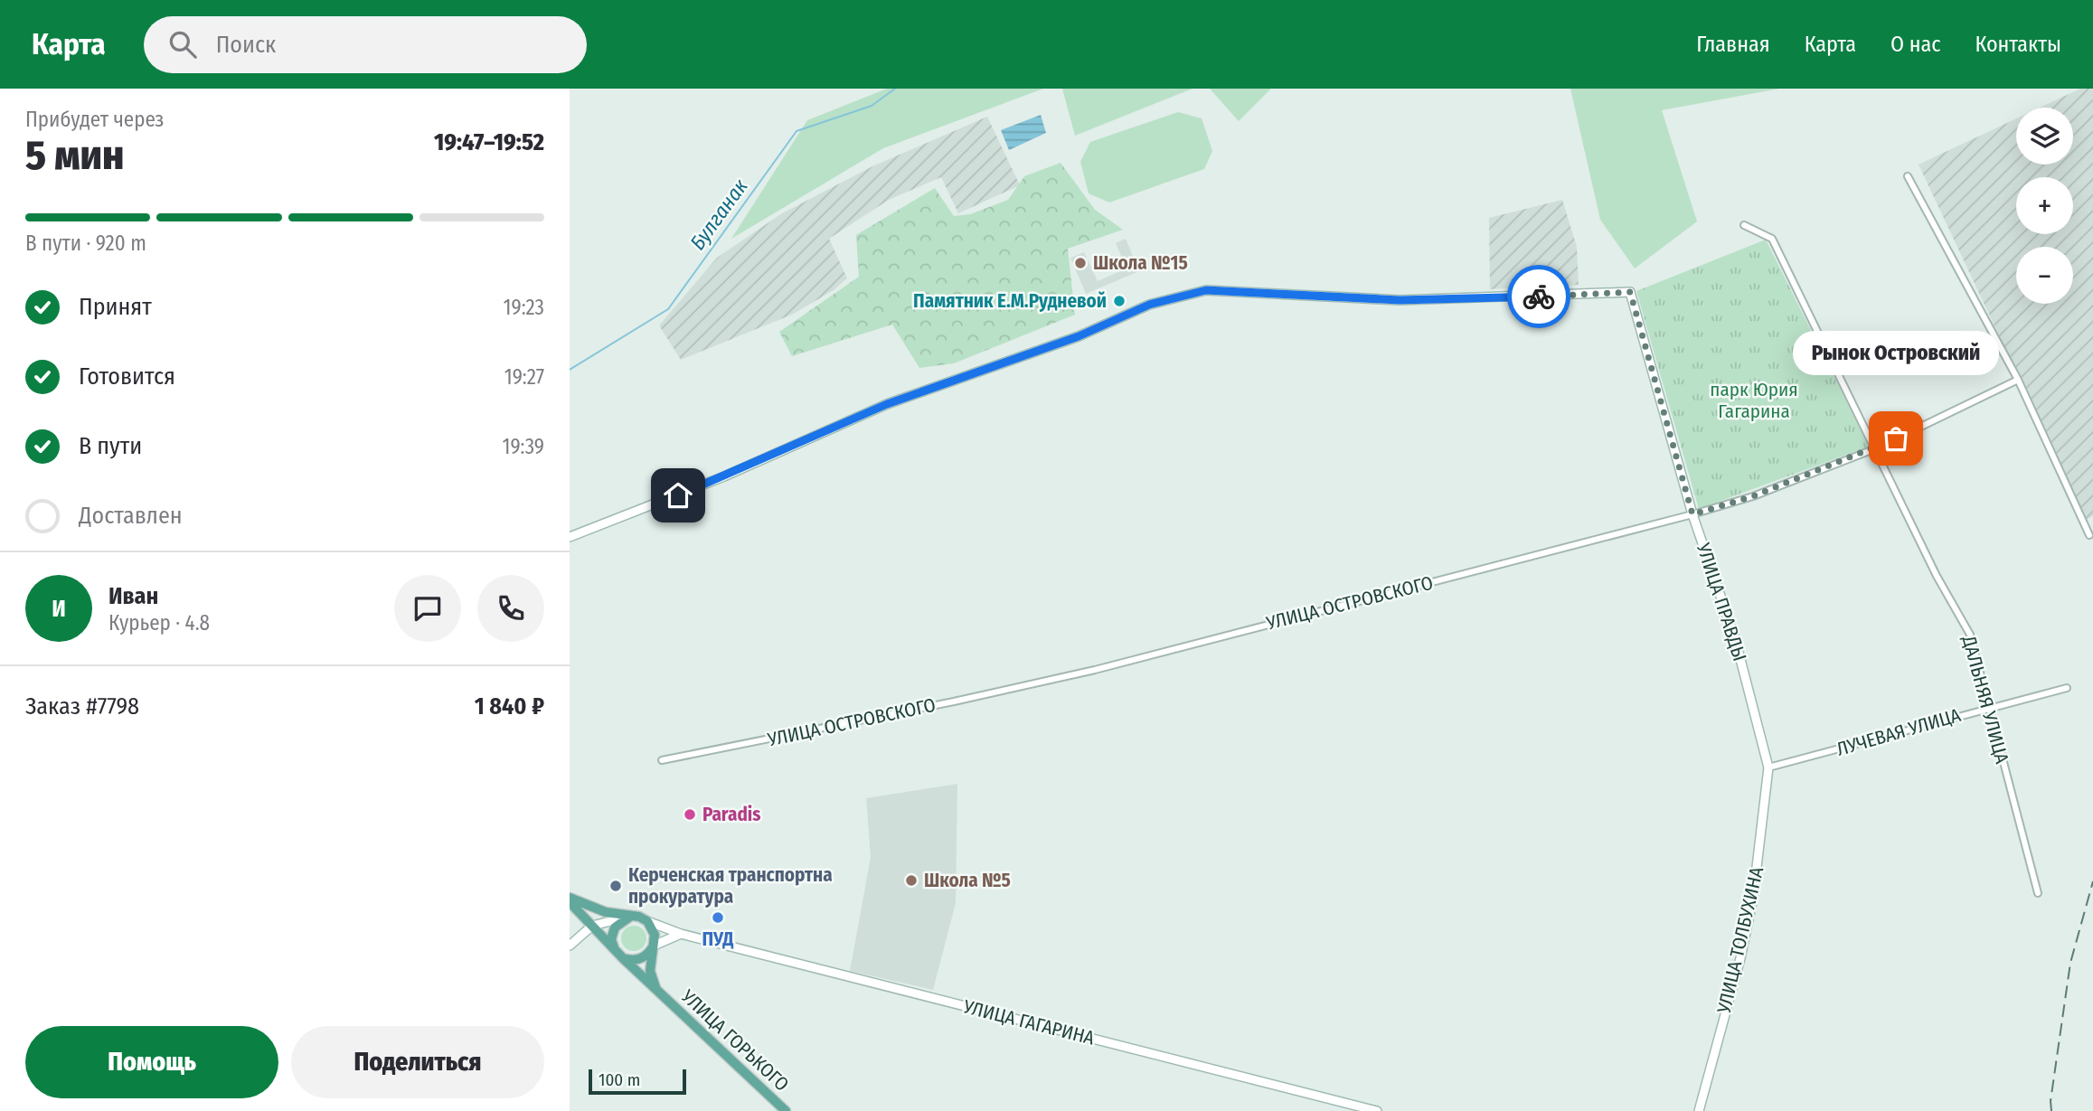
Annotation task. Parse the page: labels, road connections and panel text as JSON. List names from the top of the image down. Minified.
{"streets":{"main road":["УЛИЦА ПРАВДЫ","УЛИЦА ТОЛБУХИНА","УЛИЦА ГАГАРИНА","УЛИЦА ГОРЬКОГО"],"street":["УЛИЦА ОСТРОВСКОГО","ДАЛЬНЯЯ УЛИЦА","ЛУЧЕВАЯ УЛИЦА"]},"crossings":[["УЛИЦА ПРАВДЫ","УЛИЦА ОСТРОВСКОГО"],["УЛИЦА ПРАВДЫ","ЛУЧЕВАЯ УЛИЦА"],["УЛИЦА ПРАВДЫ","УЛИЦА ТОЛБУХИНА"],["УЛИЦА ОСТРОВСКОГО","ДАЛЬНЯЯ УЛИЦА"],["ДАЛЬНЯЯ УЛИЦА","ЛУЧЕВАЯ УЛИЦА"],["ЛУЧЕВАЯ УЛИЦА","УЛИЦА ТОЛБУХИНА"],["УЛИЦА ГАГАРИНА","УЛИЦА ГОРЬКОГО"]],"water":["Булганак"],"parks":["парк Юрия Гагарина"],"places":["Школа №15","Памятник Е.М.Рудневой","Рынок Островский","Paradis","Школа №5","Керченская транспортна прокуратура","ПУД"],"scale_bar":"100 m","page":{"header":"Карта","search":"Поиск","nav":["Главная","Карта","О нас","Контакты"],"heading":["5 мин","Прибудет через","19:47–19:52"],"panel":["Иван","Курьер · 4.8","Заказ #7798","1 840 ₽"],"map_buttons":["+","−"],"bar":"В пути · 920 m","list":[["Принят","19:23"],["Готовится","19:27"],["В пути","19:39"],"Доставлен"],"bubble":"Рынок Островский","round":"И","buttons":["Помощь","Поделиться"],"scale":"100 m"}}
